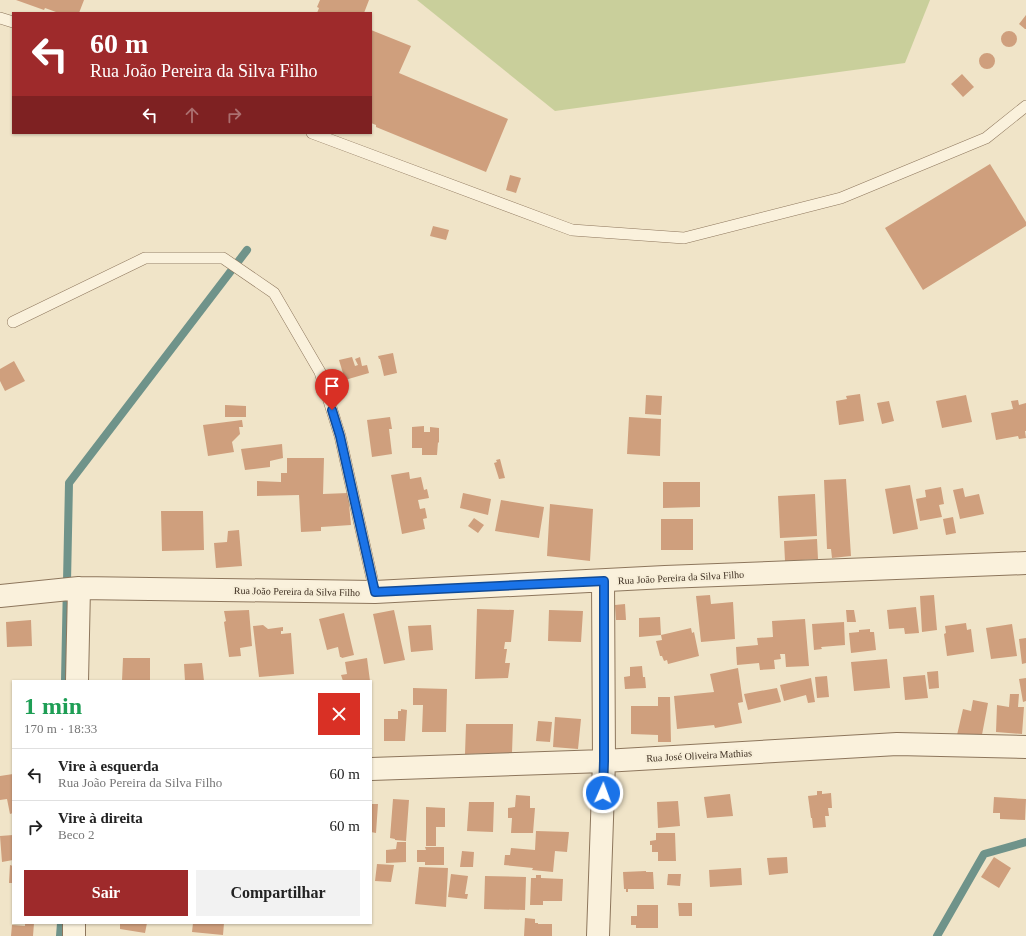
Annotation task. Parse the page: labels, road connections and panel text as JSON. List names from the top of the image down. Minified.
{"streets":{"street":["Rua João Pereira da Silva Filho","Rua José Oliveira Mathias"]},"page":{"turn":["60 m","Rua João Pereira da Silva Filho"],"heading":["1 min","170 m · 18:33"],"list":[{"name":"Vire à esquerda","note":"Rua João Pereira da Silva Filho","value":"60 m"},{"name":"Vire à direita","note":"Beco 2","value":"60 m"}],"buttons":["Sair","Compartilhar"]}}
